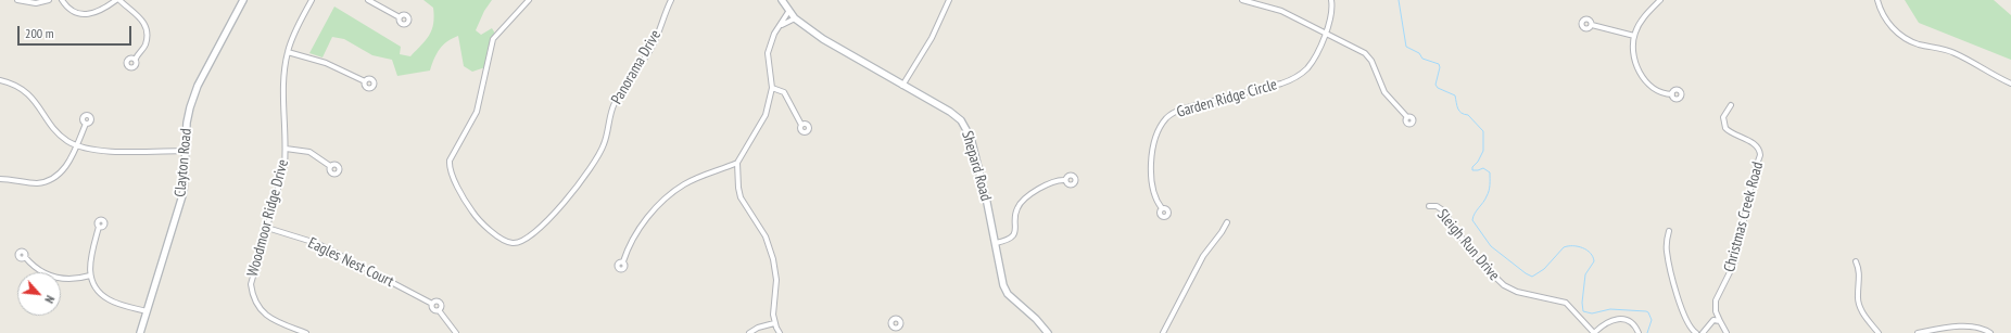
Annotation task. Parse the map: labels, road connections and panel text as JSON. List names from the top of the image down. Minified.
{"streets":{"street":["Panorama Drive","Garden Ridge Circle","Clayton Road","Shepard Road","Christmas Creek Road","Woodmoor Ridge Drive","Sleigh Run Drive","Eagles Nest Court"]},"crossings":[["Woodmoor Ridge Drive","Eagles Nest Court"]],"scale_bar":"200 m","north":"bottom right"}
